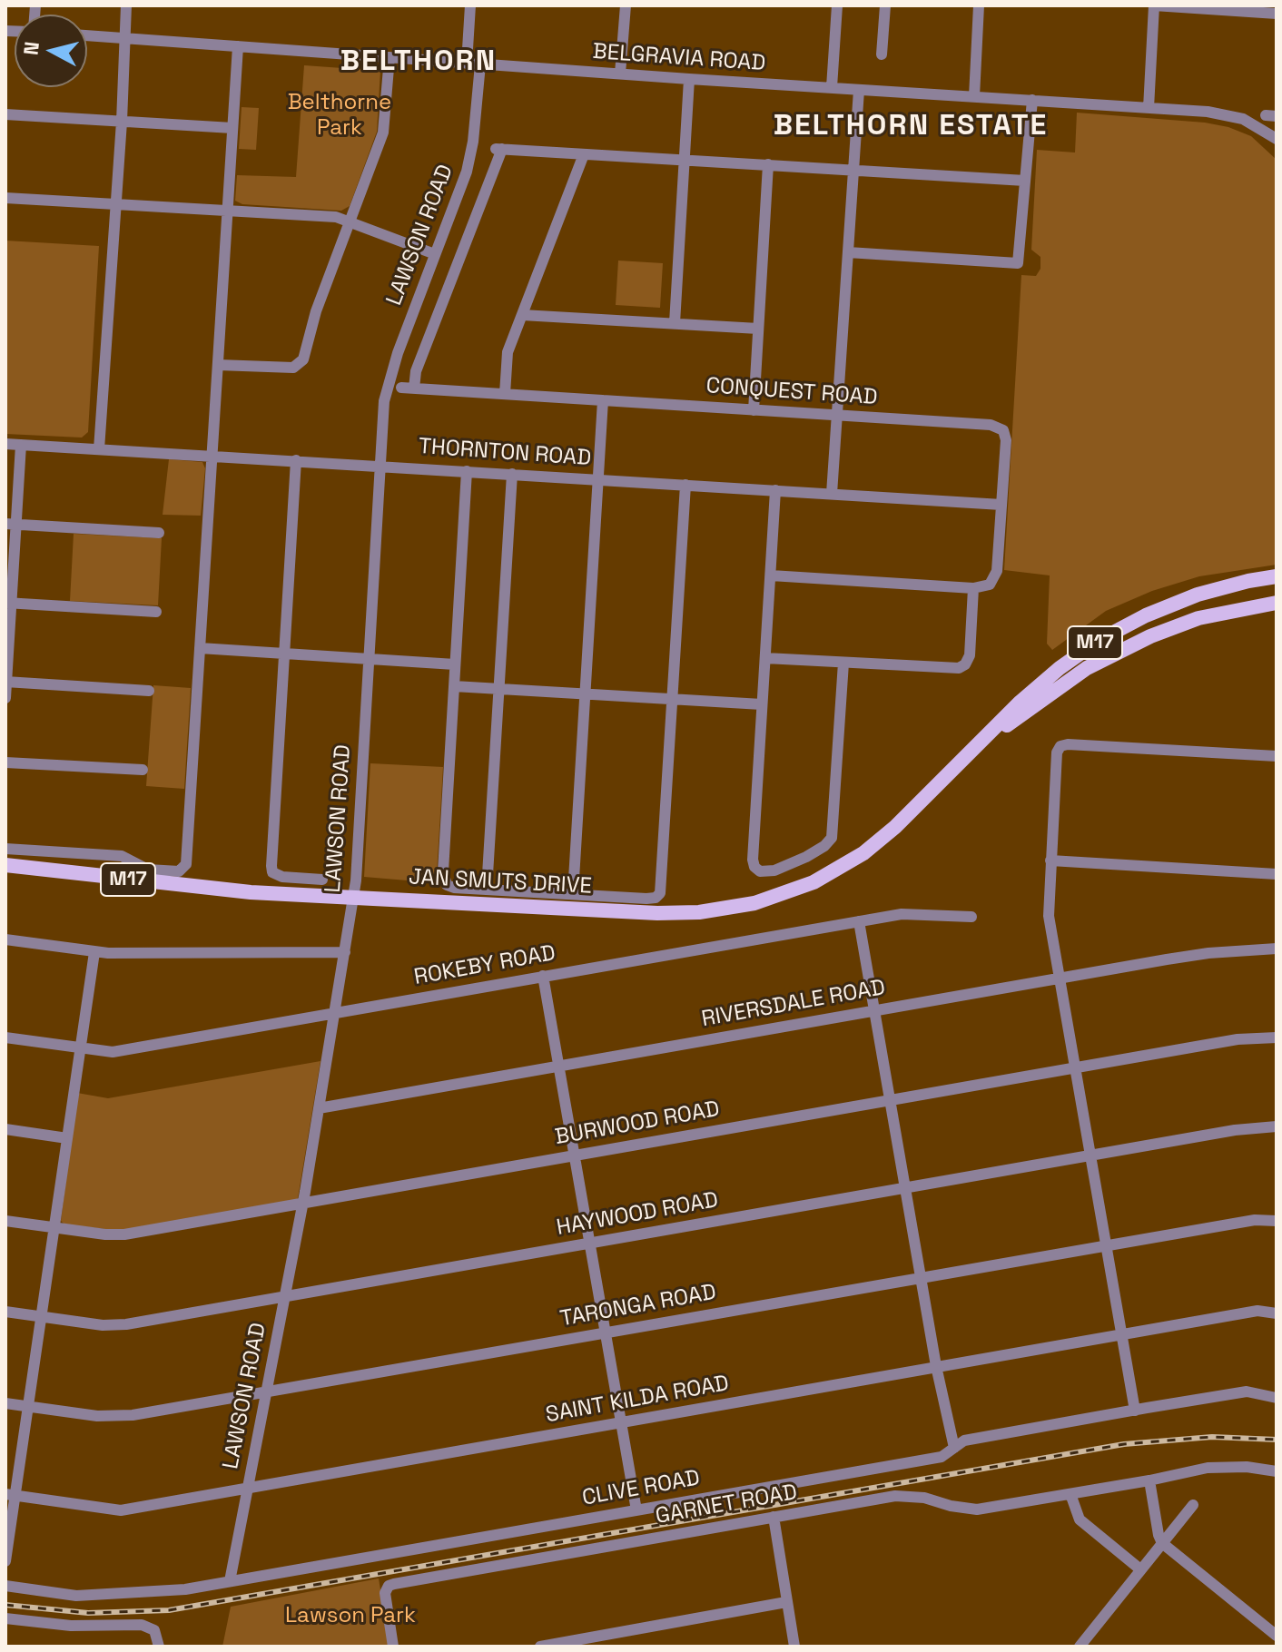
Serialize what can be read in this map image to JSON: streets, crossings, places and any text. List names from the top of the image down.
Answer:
{
  "streets": {
    "main road": ["M17", "JAN SMUTS DRIVE"],
    "street": [
      "BELGRAVIA ROAD",
      "LAWSON ROAD",
      "CONQUEST ROAD",
      "THORNTON ROAD",
      "ROKEBY ROAD",
      "RIVERSDALE ROAD",
      "BURWOOD ROAD",
      "HAYWOOD ROAD",
      "TARONGA ROAD",
      "SAINT KILDA ROAD",
      "CLIVE ROAD",
      "GARNET ROAD"
    ]
  },
  "crossings": [
    ["BELGRAVIA ROAD", "LAWSON ROAD"],
    ["LAWSON ROAD", "THORNTON ROAD"],
    ["LAWSON ROAD", "JAN SMUTS DRIVE"],
    ["LAWSON ROAD", "ROKEBY ROAD"],
    ["LAWSON ROAD", "RIVERSDALE ROAD"],
    ["LAWSON ROAD", "BURWOOD ROAD"],
    ["LAWSON ROAD", "HAYWOOD ROAD"],
    ["LAWSON ROAD", "TARONGA ROAD"],
    ["LAWSON ROAD", "SAINT KILDA ROAD"],
    ["LAWSON ROAD", "CLIVE ROAD"],
    ["CONQUEST ROAD", "THORNTON ROAD"]
  ],
  "districts": ["BELTHORN", "BELTHORN ESTATE"],
  "parks": ["Belthorne Park", "Lawson Park"],
  "north": "left"
}
